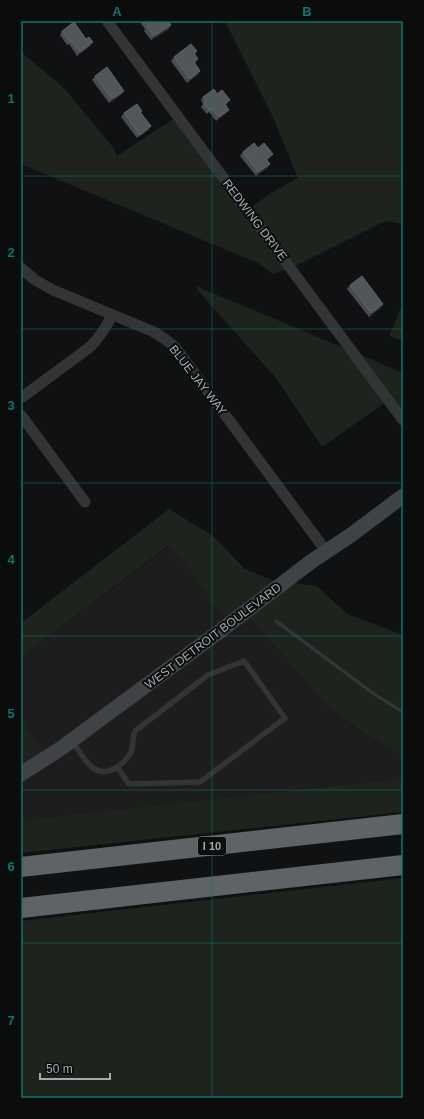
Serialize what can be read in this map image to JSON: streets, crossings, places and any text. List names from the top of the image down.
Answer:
{
  "streets": {
    "highway": ["I 10"],
    "street": ["REDWING DRIVE", "BLUE JAY WAY", "WEST DETROIT BOULEVARD"]
  },
  "crossings": [
    ["BLUE JAY WAY", "WEST DETROIT BOULEVARD"]
  ],
  "scale_bar": "50 m",
  "grid": {
    "columns": ["A", "B"],
    "rows": [
      "1",
      "2",
      "3",
      "4",
      "5",
      "6",
      "7"
    ]
  }
}
